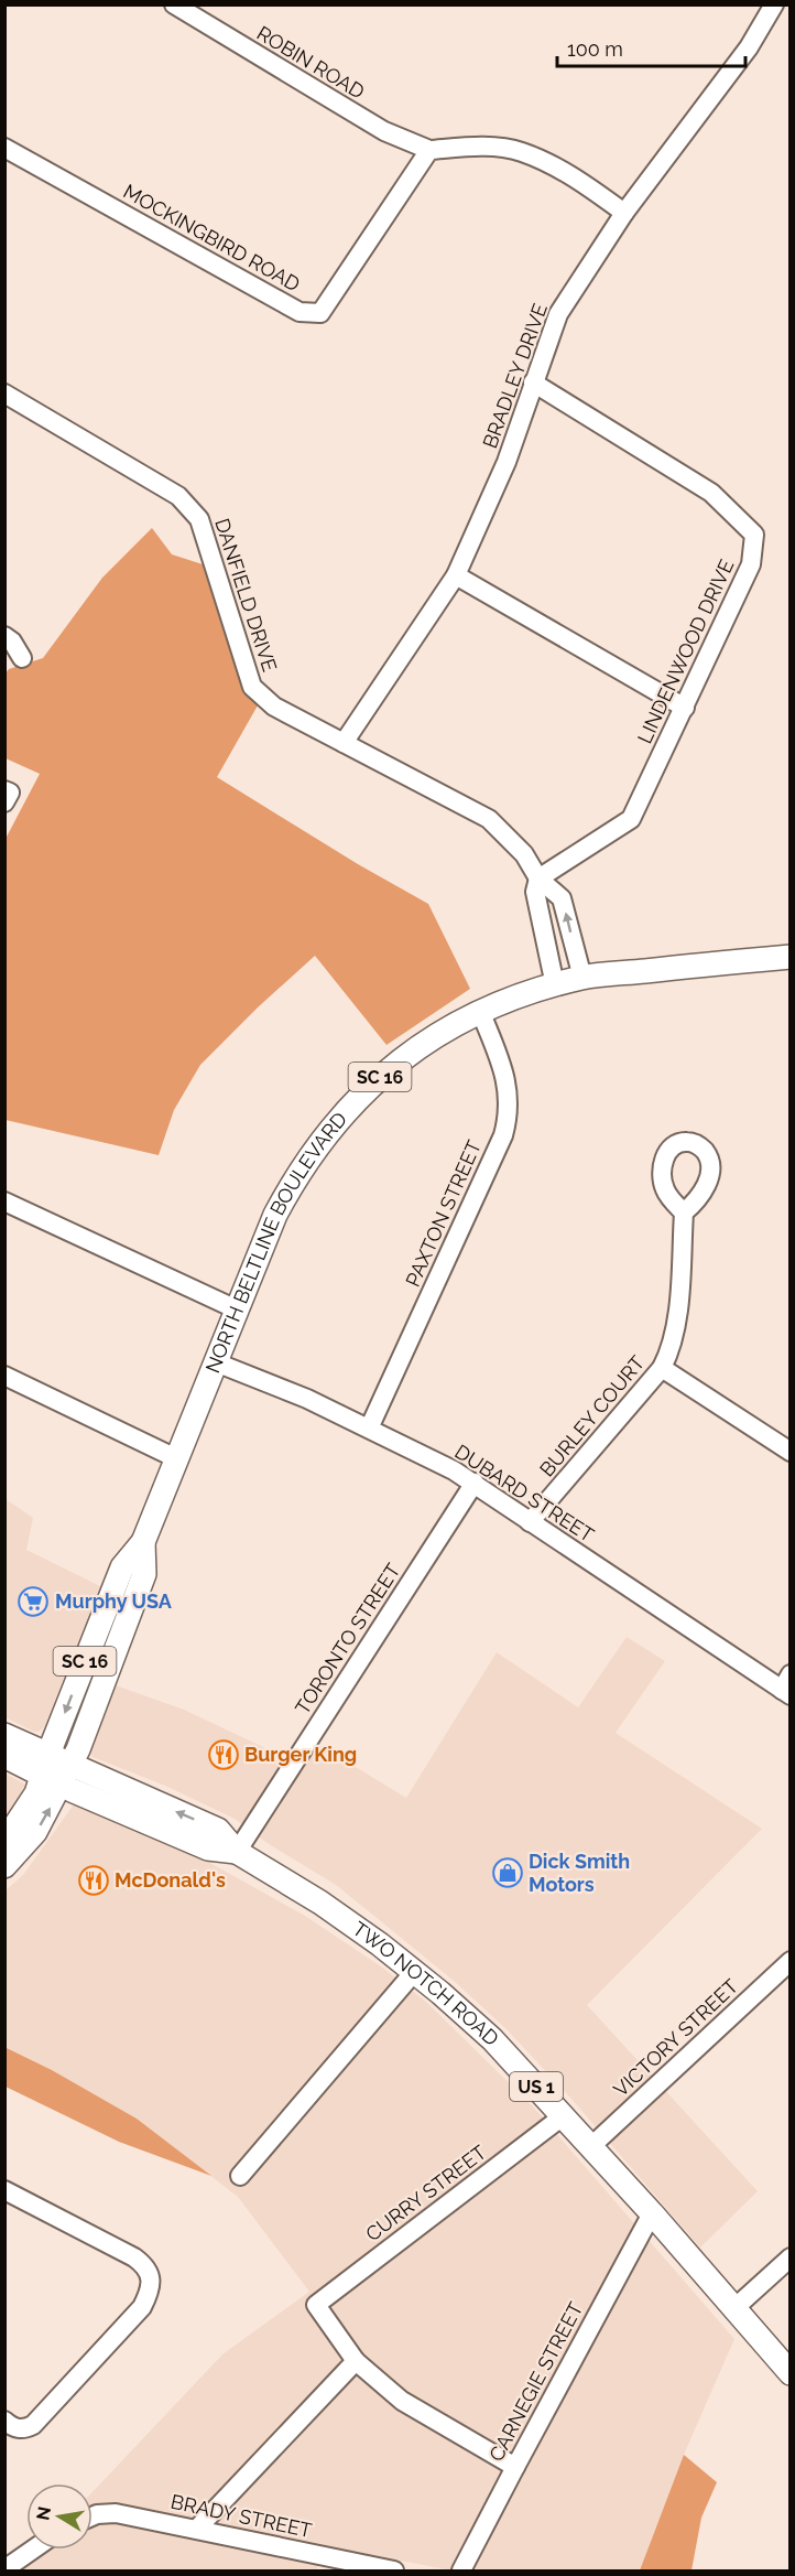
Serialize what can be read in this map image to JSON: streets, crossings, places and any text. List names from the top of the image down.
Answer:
{
  "streets": {
    "main road": [
      "SC 16",
      "NORTH BELTLINE BOULEVARD",
      "TWO NOTCH ROAD",
      "US 1"
    ],
    "street": [
      "ROBIN ROAD",
      "MOCKINGBIRD ROAD",
      "BRADLEY DRIVE",
      "DANFIELD DRIVE",
      "LINDENWOOD DRIVE",
      "PAXTON STREET",
      "BURLEY COURT",
      "DUBARD STREET",
      "TORONTO STREET",
      "VICTORY STREET",
      "CURRY STREET",
      "CARNEGIE STREET",
      "BRADY STREET"
    ]
  },
  "crossings": [
    ["ROBIN ROAD", "MOCKINGBIRD ROAD"],
    ["BRADLEY DRIVE", "DANFIELD DRIVE"],
    ["BRADLEY DRIVE", "LINDENWOOD DRIVE"],
    ["DANFIELD DRIVE", "LINDENWOOD DRIVE"],
    ["DANFIELD DRIVE", "NORTH BELTLINE BOULEVARD"],
    ["PAXTON STREET", "NORTH BELTLINE BOULEVARD"],
    ["PAXTON STREET", "DUBARD STREET"],
    ["NORTH BELTLINE BOULEVARD", "DUBARD STREET"],
    ["NORTH BELTLINE BOULEVARD", "TWO NOTCH ROAD"],
    ["BURLEY COURT", "DUBARD STREET"],
    ["DUBARD STREET", "TORONTO STREET"],
    ["TORONTO STREET", "TWO NOTCH ROAD"],
    ["TWO NOTCH ROAD", "VICTORY STREET"],
    ["TWO NOTCH ROAD", "CURRY STREET"],
    ["TWO NOTCH ROAD", "CARNEGIE STREET"]
  ],
  "places": {
    "supermarket": ["Murphy USA"],
    "restaurant": ["Burger King", "McDonald's"],
    "shop": ["Dick Smith Motors"]
  },
  "scale_bar": "100 m",
  "north": "left"
}
